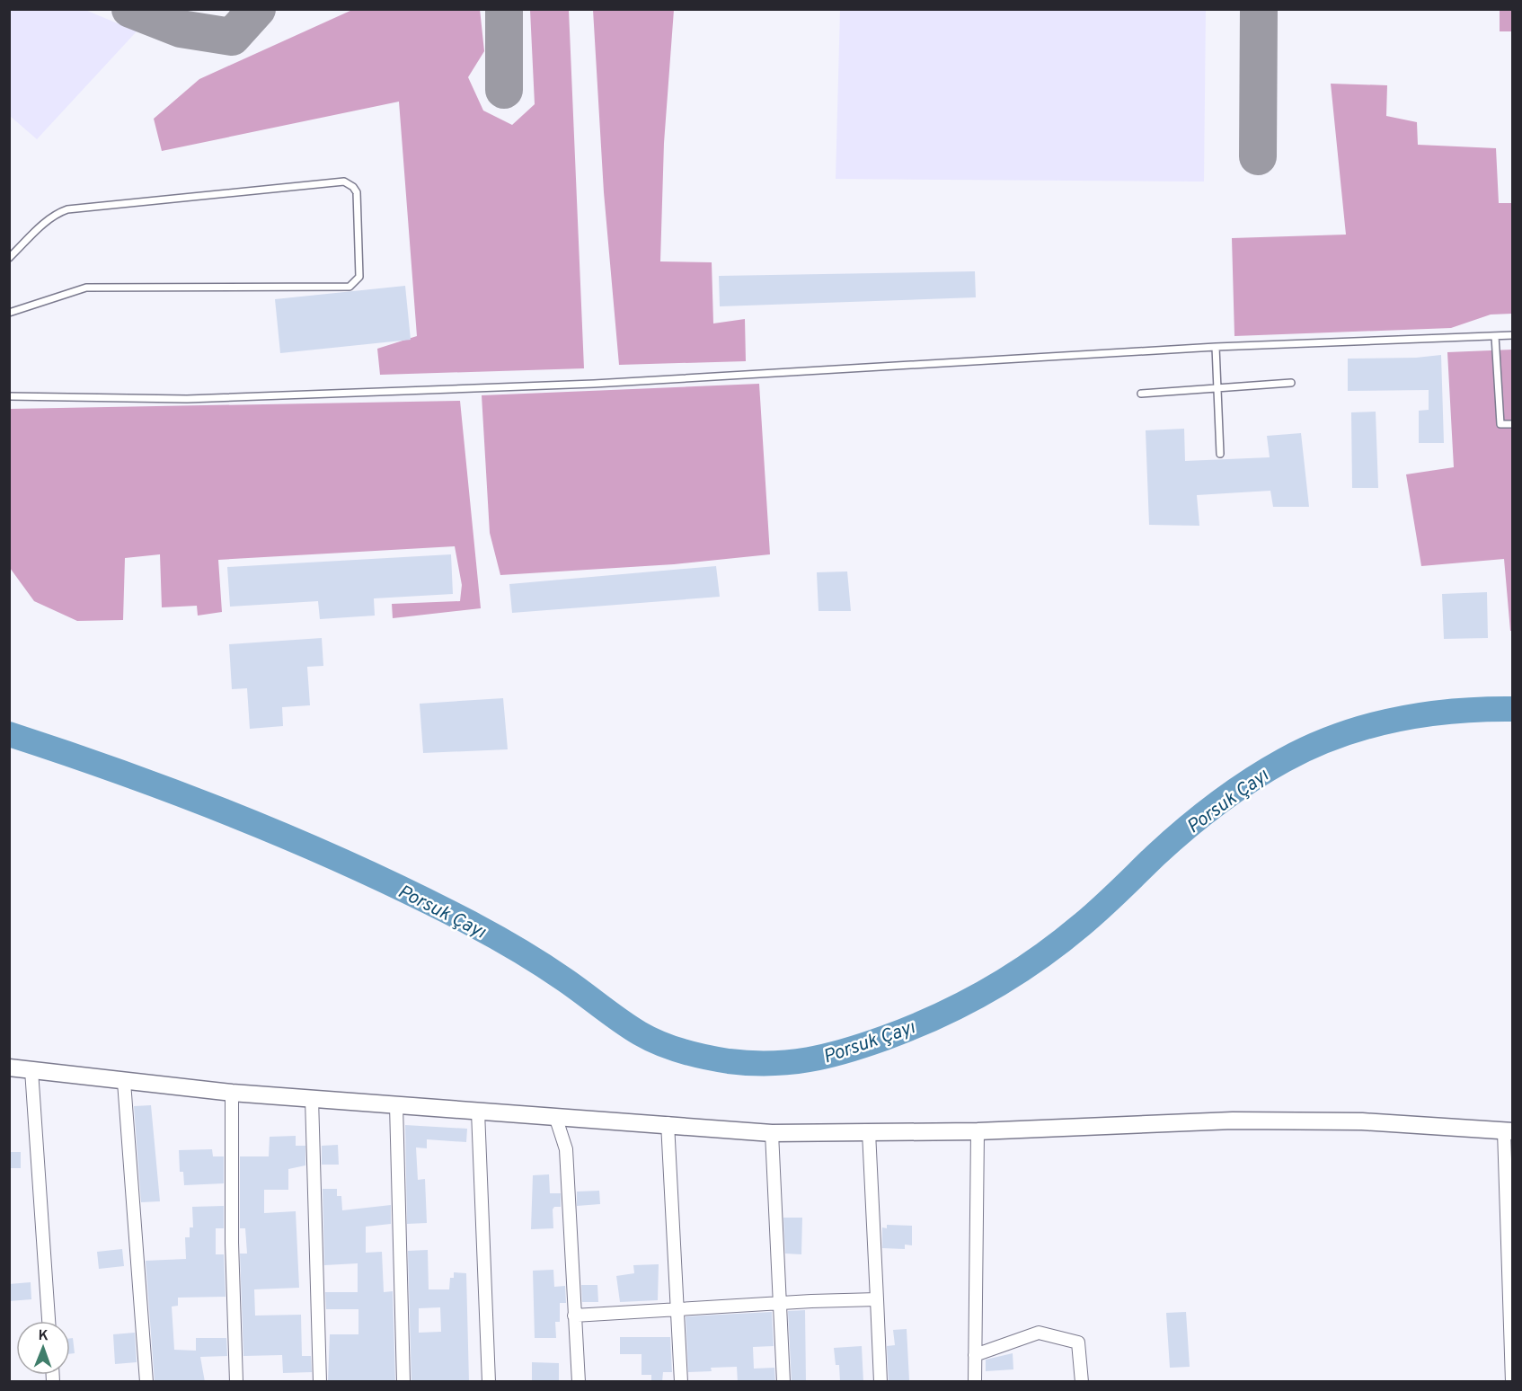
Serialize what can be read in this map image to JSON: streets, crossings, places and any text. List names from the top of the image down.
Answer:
{
  "water": ["Porsuk Çayı"],
  "north": "top"
}
